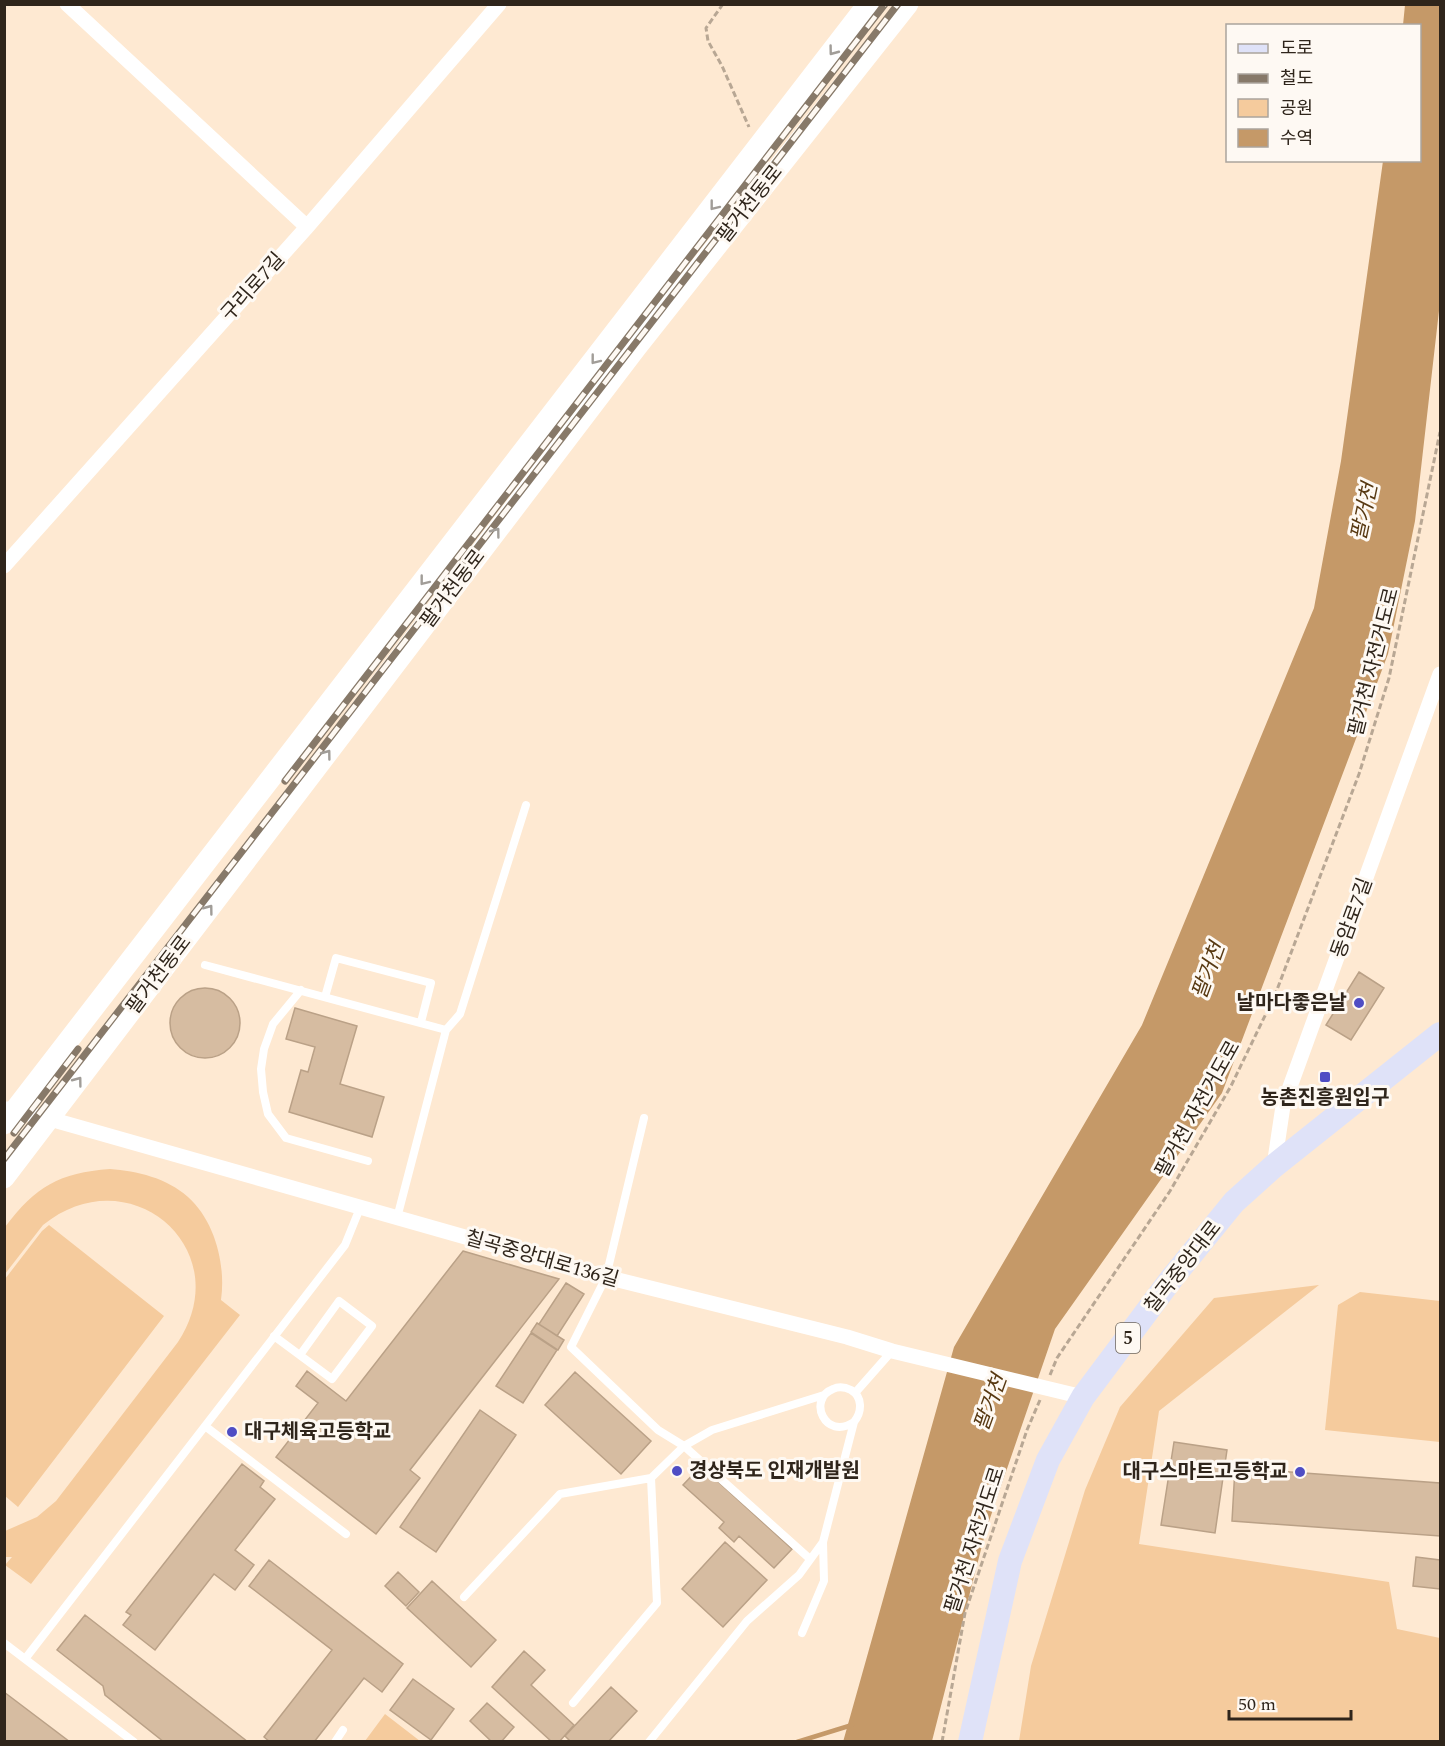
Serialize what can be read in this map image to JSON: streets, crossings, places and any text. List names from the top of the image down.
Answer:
{
  "streets": {
    "main road": ["칠곡중앙대로", "5"],
    "street": [
      "팔거천동로",
      "구리로7길",
      "동암로7길",
      "칠곡중앙대로136길"
    ],
    "path": ["팔거천 자전거도로"]
  },
  "crossings": [
    ["팔거천동로", "칠곡중앙대로136길"],
    ["팔거천 자전거도로", "칠곡중앙대로136길"],
    ["동암로7길", "칠곡중앙대로"],
    ["칠곡중앙대로136길", "칠곡중앙대로"]
  ],
  "water": ["팔거천"],
  "places": {
    "other": [
      "날마다좋은날",
      "대구체육고등학교",
      "경상북도 인재개발원",
      "대구스마트고등학교"
    ],
    "transit": ["농촌진흥원입구"]
  },
  "legend": [
    "도로",
    "철도",
    "공원",
    "수역"
  ],
  "scale_bar": "50 m"
}
